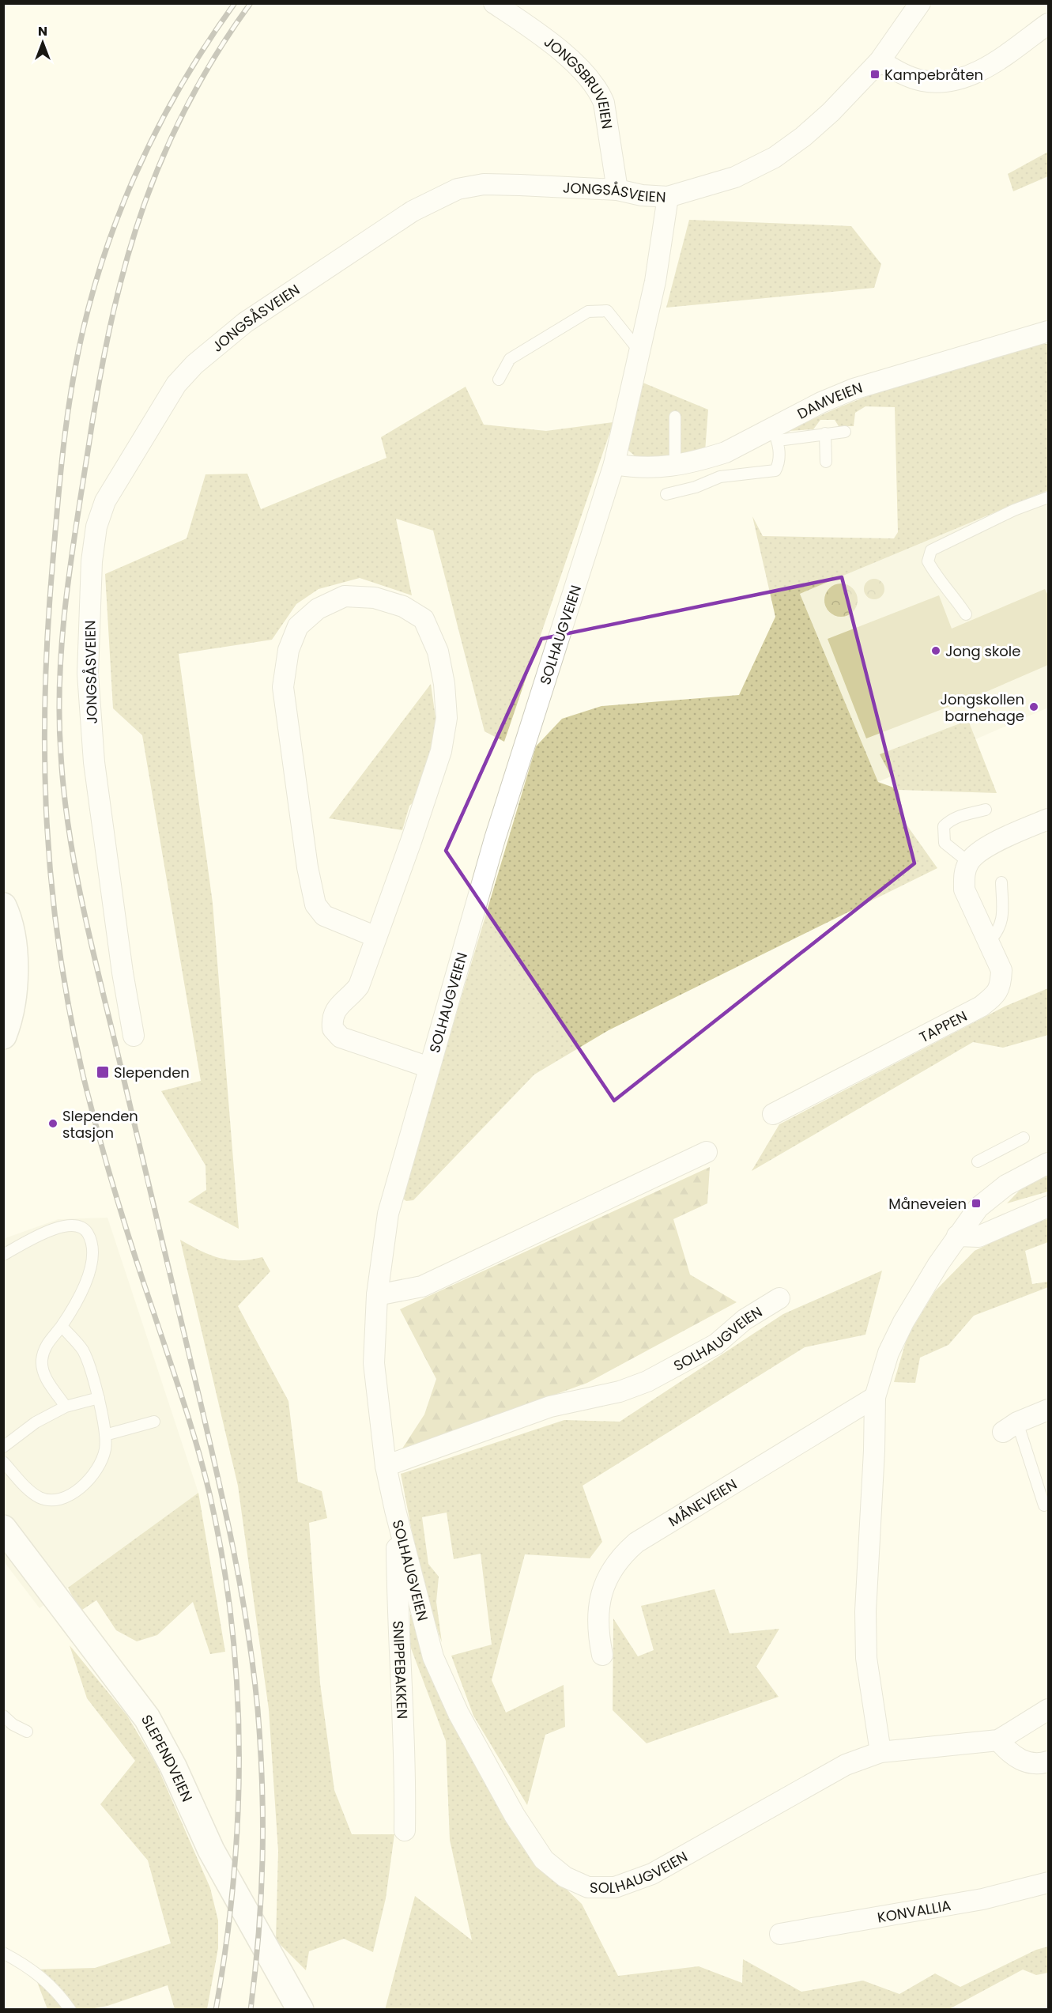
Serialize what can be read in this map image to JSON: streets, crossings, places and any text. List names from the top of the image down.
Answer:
{
  "streets": {
    "main road": ["SLEPENDVEIEN"],
    "street": [
      "JONGSBRUVEIEN",
      "JONGSÅSVEIEN",
      "DAMVEIEN",
      "SOLHAUGVEIEN",
      "TAPPEN",
      "MÅNEVEIEN",
      "SNIPPEBAKKEN",
      "KONVALLIA"
    ]
  },
  "crossings": [
    ["JONGSBRUVEIEN", "JONGSÅSVEIEN"],
    ["JONGSÅSVEIEN", "SOLHAUGVEIEN"],
    ["DAMVEIEN", "SOLHAUGVEIEN"],
    ["SOLHAUGVEIEN", "SNIPPEBAKKEN"]
  ],
  "places": {
    "transit": ["Kampebråten", "Slependen", "Måneveien"],
    "other": ["Jong skole", "Jongskollen barnehage", "Slependen stasjon"]
  },
  "north": "top"
}
